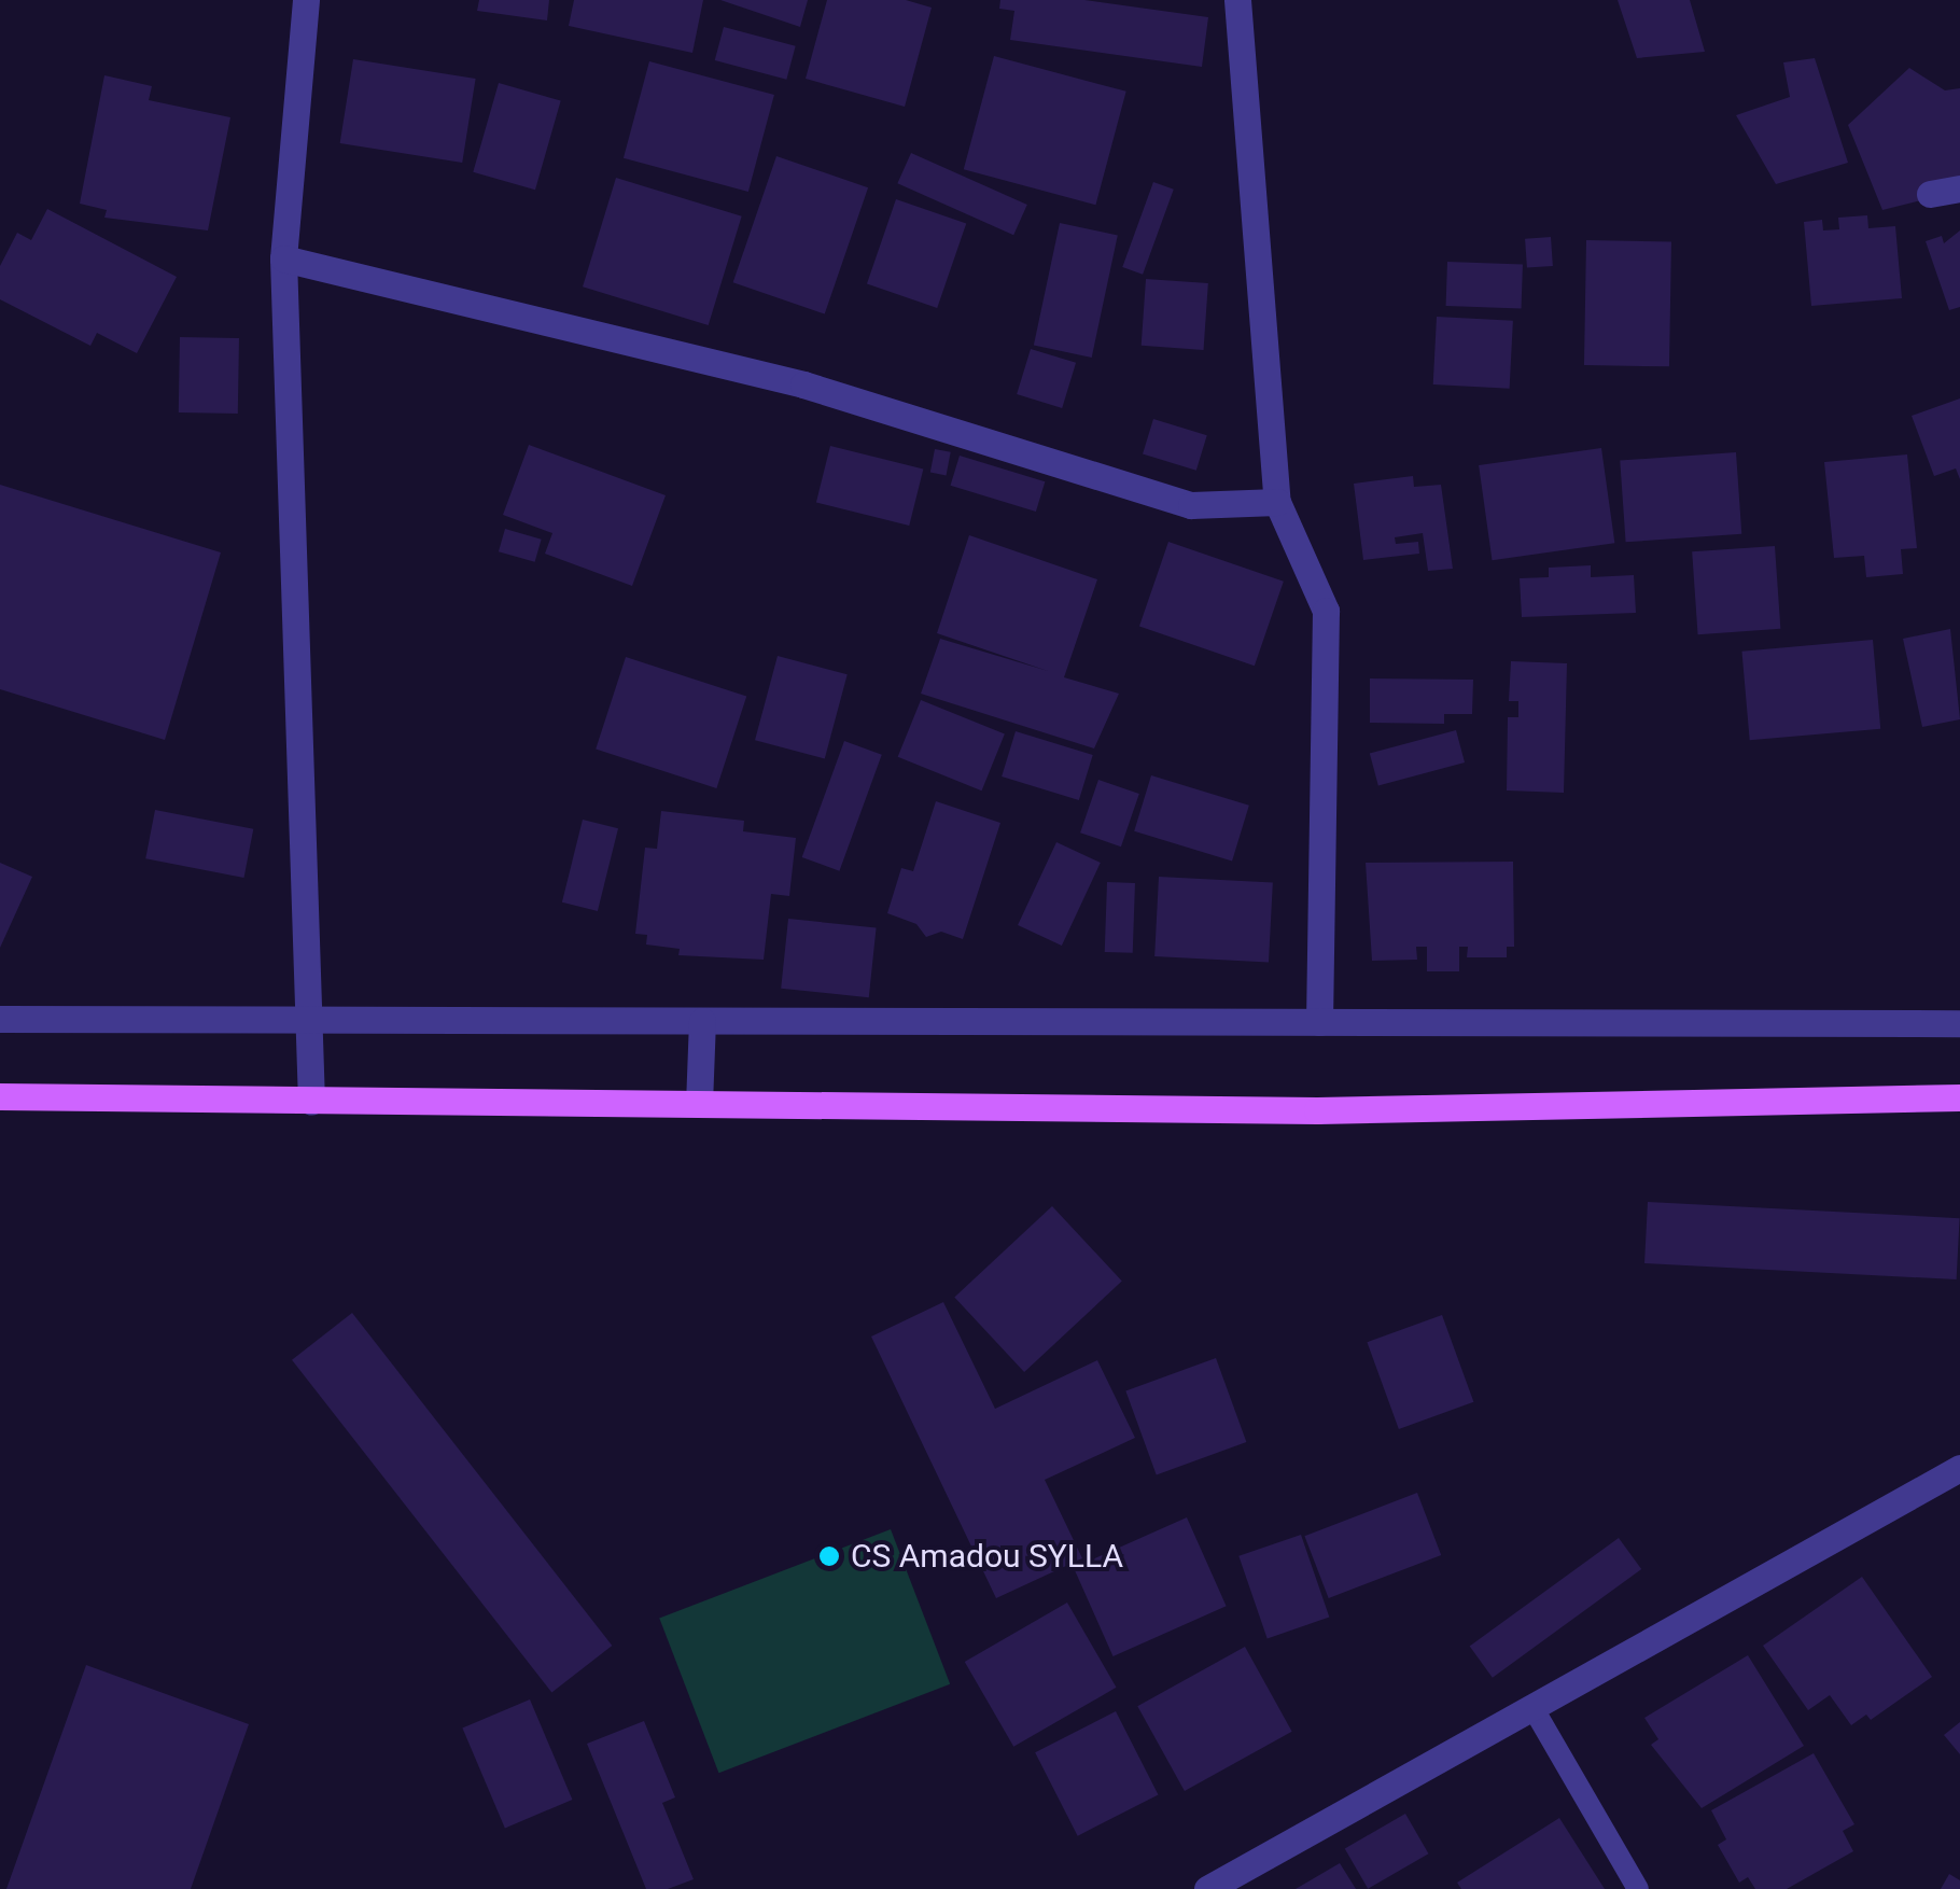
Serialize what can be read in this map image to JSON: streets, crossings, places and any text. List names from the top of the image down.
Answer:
{
  "places": ["CS Amadou SYLLA"]
}
